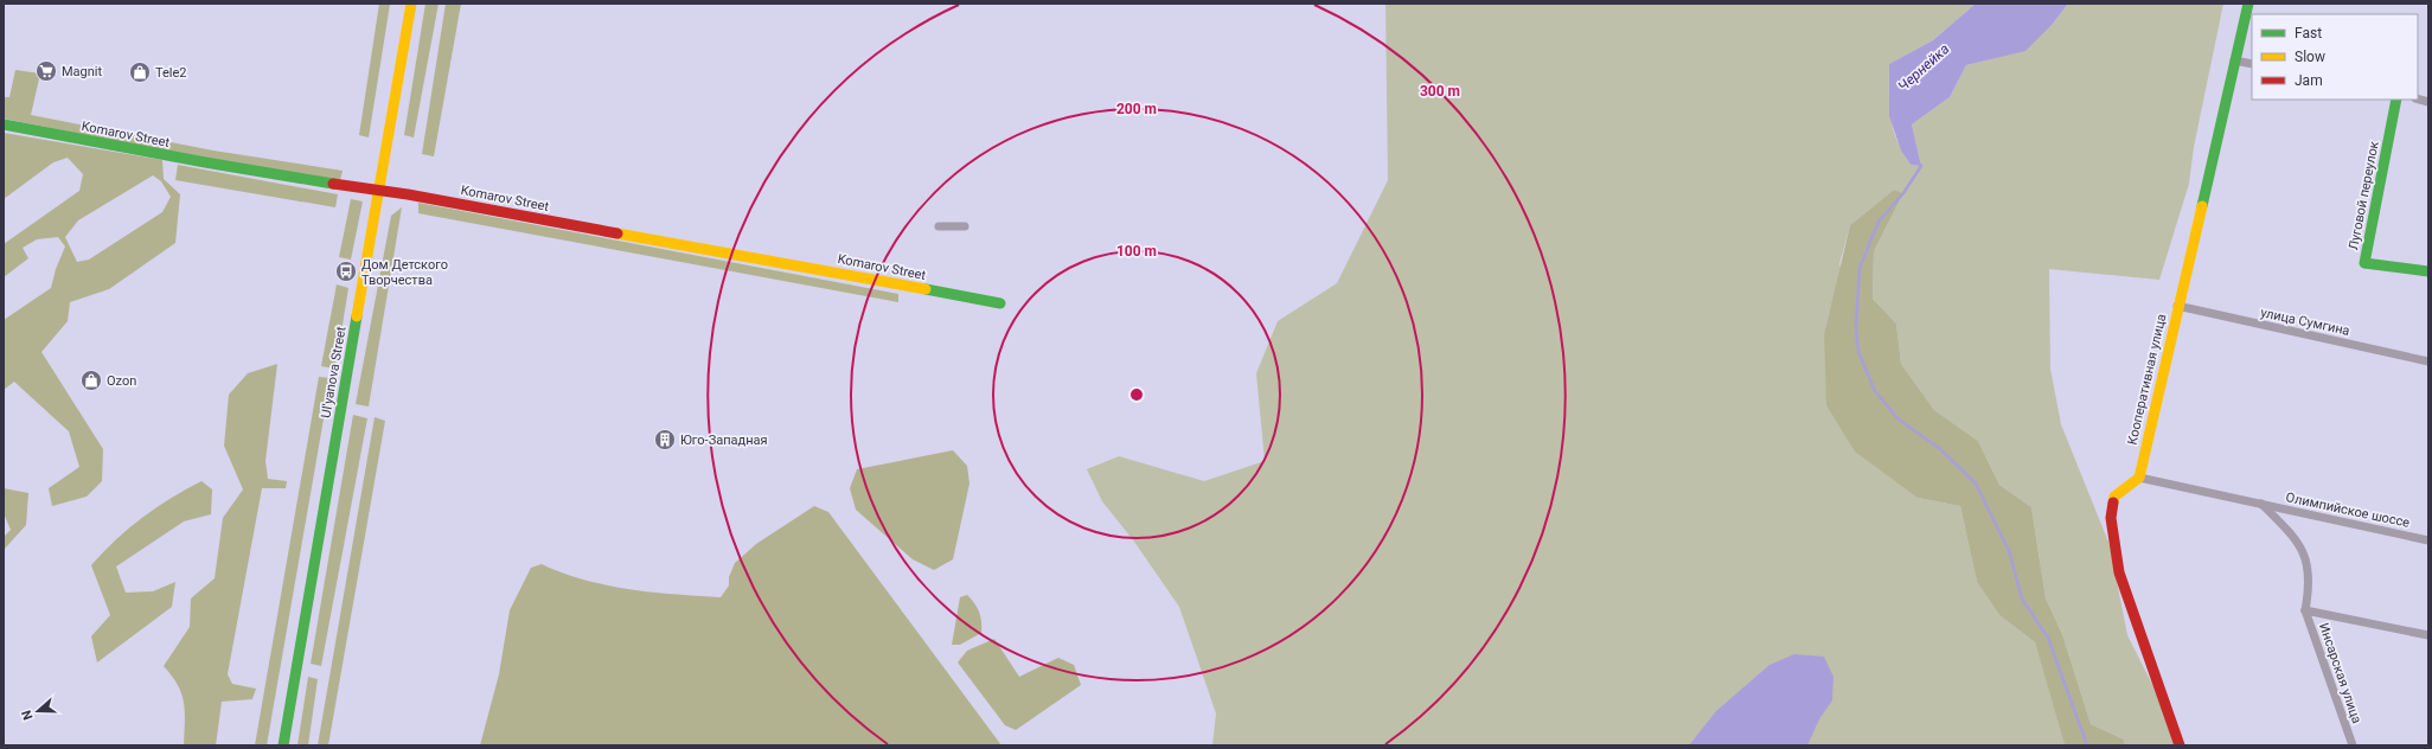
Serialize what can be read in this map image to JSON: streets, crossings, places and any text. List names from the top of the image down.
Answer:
{
  "streets": {
    "street": [
      "Komarov Street",
      "Луговой переулок",
      "улица Сумгина",
      "Ul'yanova Street",
      "Кооперативная улица",
      "Олимпийское шоссе",
      "Инсарская улица"
    ]
  },
  "crossings": [
    ["Komarov Street", "Ul'yanova Street"],
    ["улица Сумгина", "Кооперативная улица"],
    ["Кооперативная улица", "Олимпийское шоссе"]
  ],
  "water": ["Чернейка"],
  "places": {
    "supermarket": ["Magnit"],
    "shop": ["Tele2", "Ozon"],
    "bus stop": ["Дом Детского Творчества"],
    "building": ["Юго-Западная"]
  },
  "legend": ["Fast", "Slow", "Jam"],
  "north": "left",
  "rings": ["300 m", "200 m", "100 m"]
}
